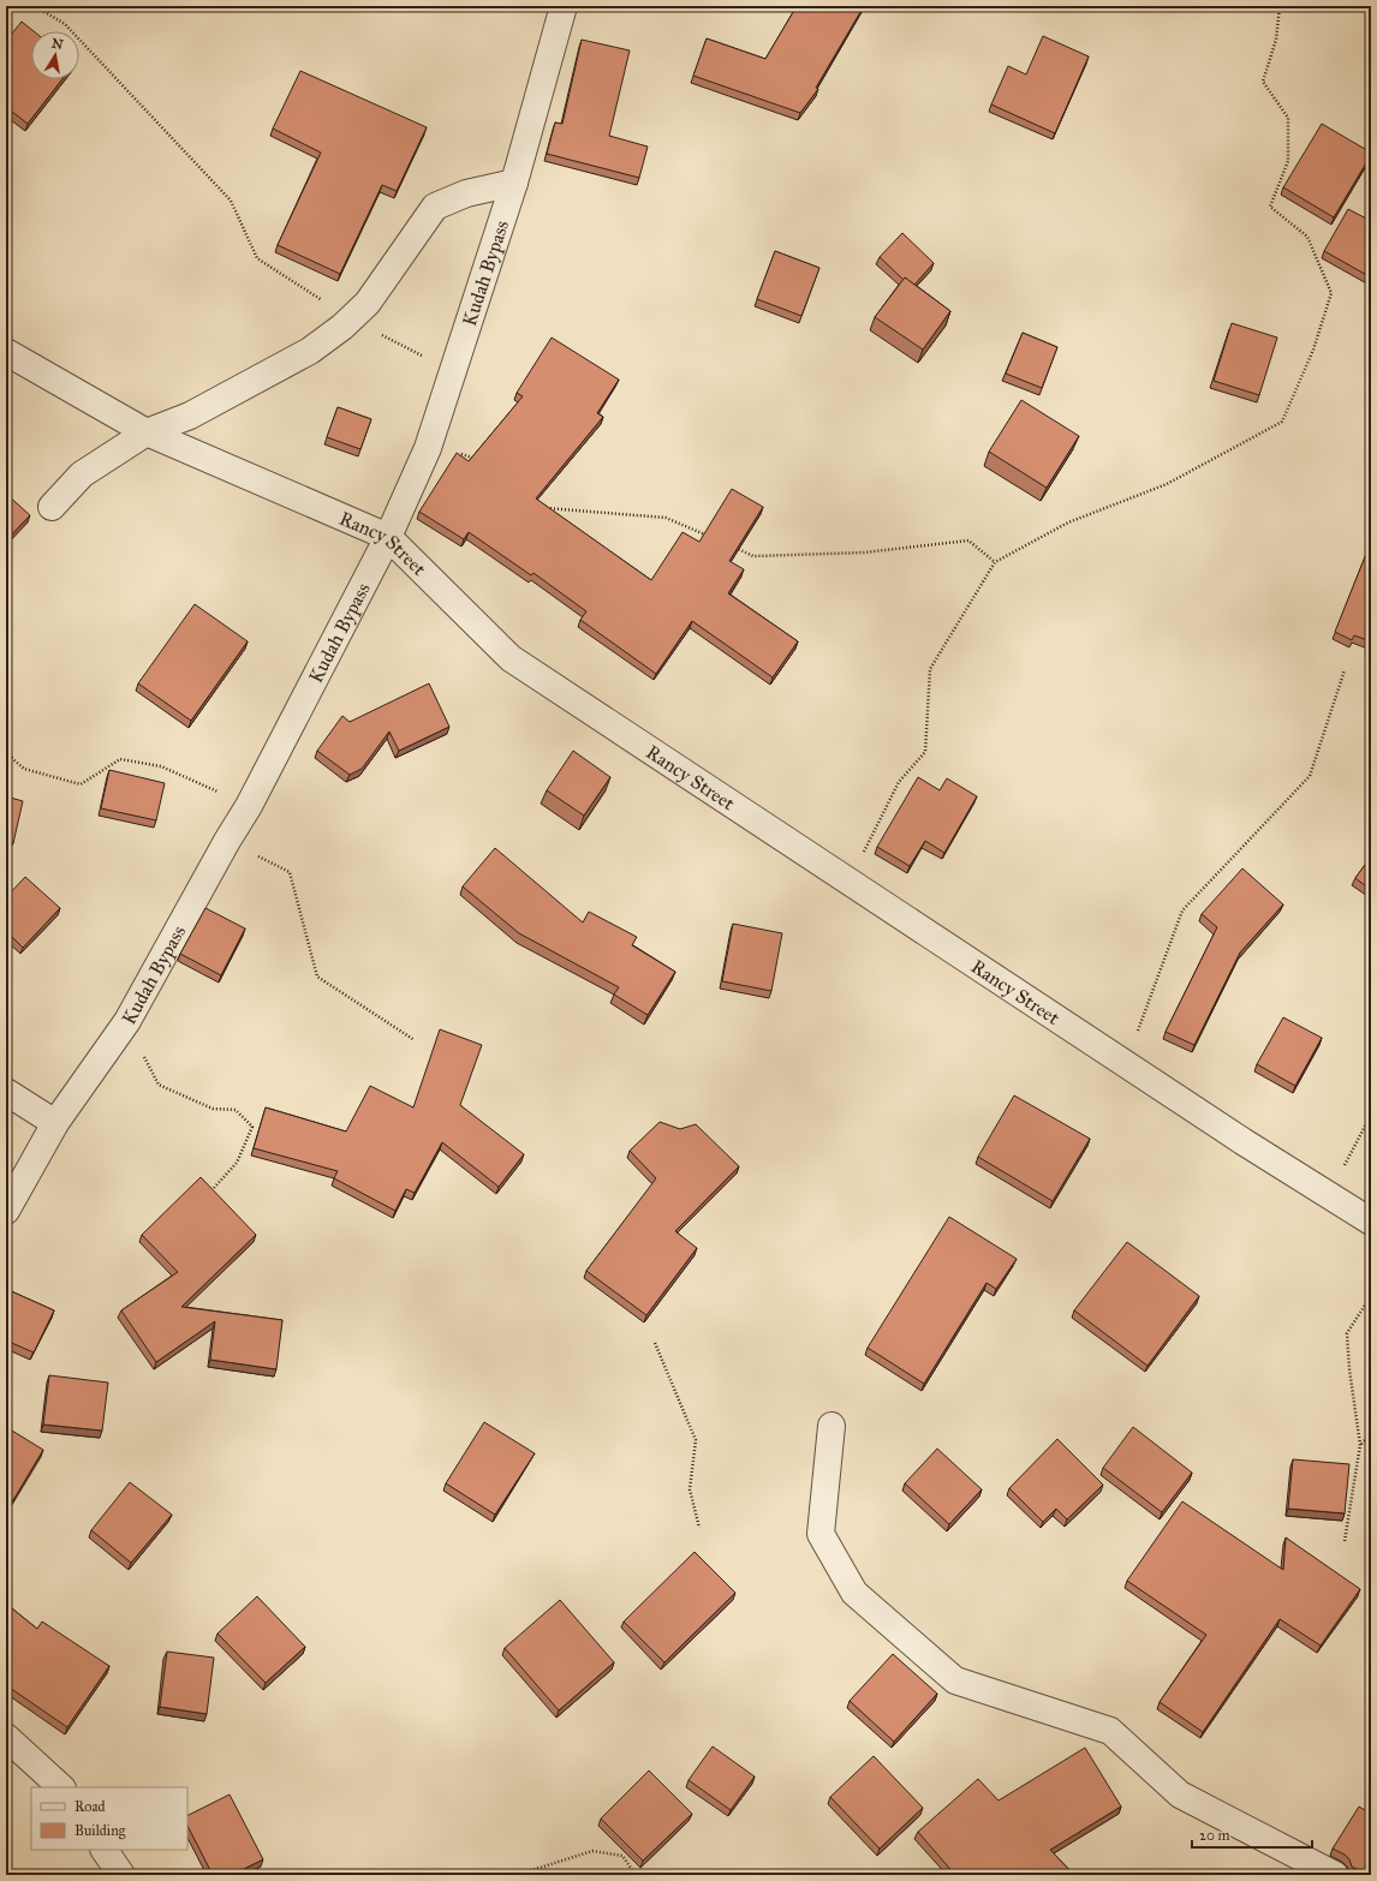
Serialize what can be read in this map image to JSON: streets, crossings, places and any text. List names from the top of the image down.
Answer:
{
  "streets": {
    "street": ["Kudah Bypass", "Rancy Street"]
  },
  "crossings": [
    ["Kudah Bypass", "Rancy Street"]
  ],
  "legend": ["Road", "Building"],
  "scale_bar": "20 m",
  "north": "top"
}
